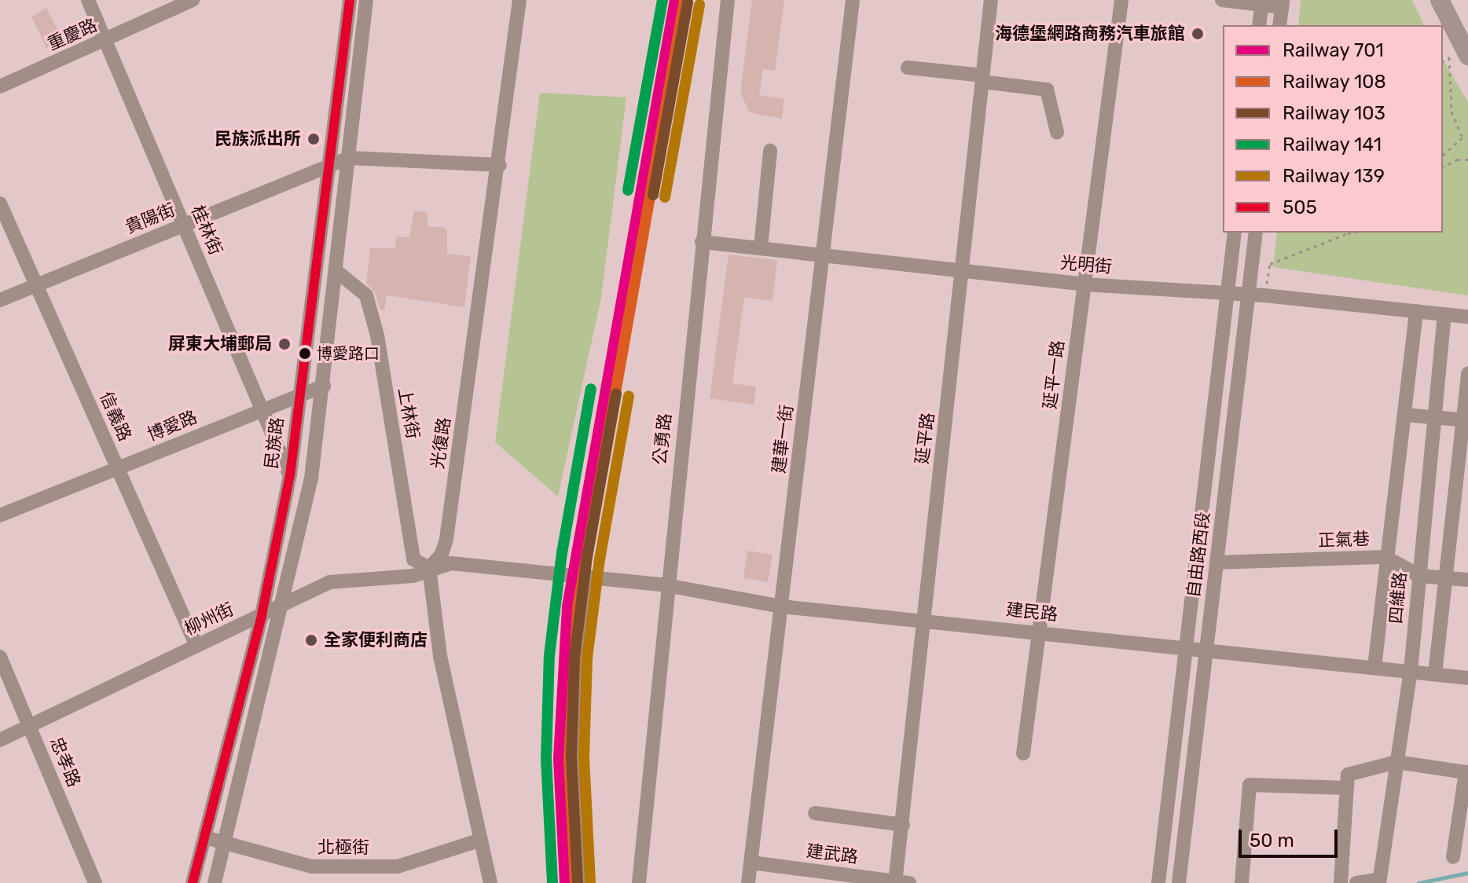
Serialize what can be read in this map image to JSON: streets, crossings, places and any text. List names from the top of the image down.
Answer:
{
  "streets": {
    "street": [
      "重慶路",
      "貴陽街",
      "桂林街",
      "光明街",
      "延平一路",
      "上林街",
      "信義路",
      "博愛路",
      "延平路",
      "公勇路",
      "建華一街",
      "民族路",
      "光復路",
      "正氣巷",
      "自由路西段",
      "四維路",
      "建民路",
      "柳州街",
      "忠孝路",
      "北極街",
      "建武路"
    ]
  },
  "crossings": [
    ["重慶路", "桂林街"],
    ["貴陽街", "桂林街"],
    ["貴陽街", "信義路"],
    ["貴陽街", "民族路"],
    ["桂林街", "博愛路"],
    ["桂林街", "民族路"],
    ["光明街", "延平一路"],
    ["光明街", "延平路"],
    ["光明街", "公勇路"],
    ["光明街", "建華一街"],
    ["光明街", "自由路西段"],
    ["光明街", "四維路"],
    ["延平一路", "建民路"],
    ["上林街", "光復路"],
    ["上林街", "柳州街"],
    ["信義路", "博愛路"],
    ["信義路", "柳州街"],
    ["博愛路", "民族路"],
    ["延平路", "建民路"],
    ["延平路", "建武路"],
    ["公勇路", "建民路"],
    ["建華一街", "建民路"],
    ["建華一街", "建武路"],
    ["民族路", "柳州街"],
    ["民族路", "北極街"],
    ["光復路", "柳州街"],
    ["正氣巷", "自由路西段"],
    ["正氣巷", "四維路"],
    ["自由路西段", "建民路"],
    ["四維路", "建民路"],
    ["建民路", "柳州街"],
    ["柳州街", "忠孝路"]
  ],
  "places": [
    "海德堡網路商務汽車旅館",
    "民族派出所",
    "屏東大埔郵局",
    "博愛路口",
    "全家便利商店"
  ],
  "lines": [
    "rail line 701",
    "rail line 108",
    "rail line 141",
    "transit line 505",
    "rail line 103",
    "rail line 139"
  ],
  "legend": [
    "Railway 701",
    "Railway 108",
    "Railway 103",
    "Railway 141",
    "Railway 139",
    "505"
  ],
  "scale_bar": "50 m"
}
